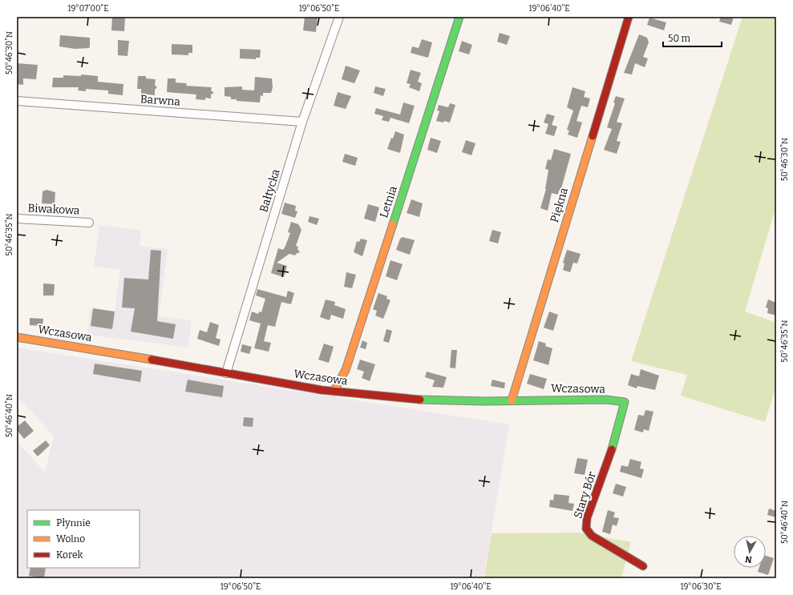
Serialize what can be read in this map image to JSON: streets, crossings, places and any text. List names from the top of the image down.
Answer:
{
  "streets": {
    "street": [
      "Barwna",
      "Bałtycka",
      "Letnia",
      "Piękna",
      "Biwakowa",
      "Wczasowa",
      "Stary Bór"
    ]
  },
  "crossings": [
    ["Barwna", "Bałtycka"],
    ["Bałtycka", "Wczasowa"],
    ["Letnia", "Wczasowa"],
    ["Piękna", "Wczasowa"],
    ["Wczasowa", "Stary Bór"]
  ],
  "legend": ["Płynnie", "Wolno", "Korek"],
  "scale_bar": "50 m",
  "north": "bottom",
  "coordinates": [
    "19°07'00\"E",
    "19°06'50\"E",
    "19°06'40\"E",
    "50°46'30\"N",
    "50°46'35\"N",
    "50°46'40\"N",
    "19°06'30\"E"
  ]
}
